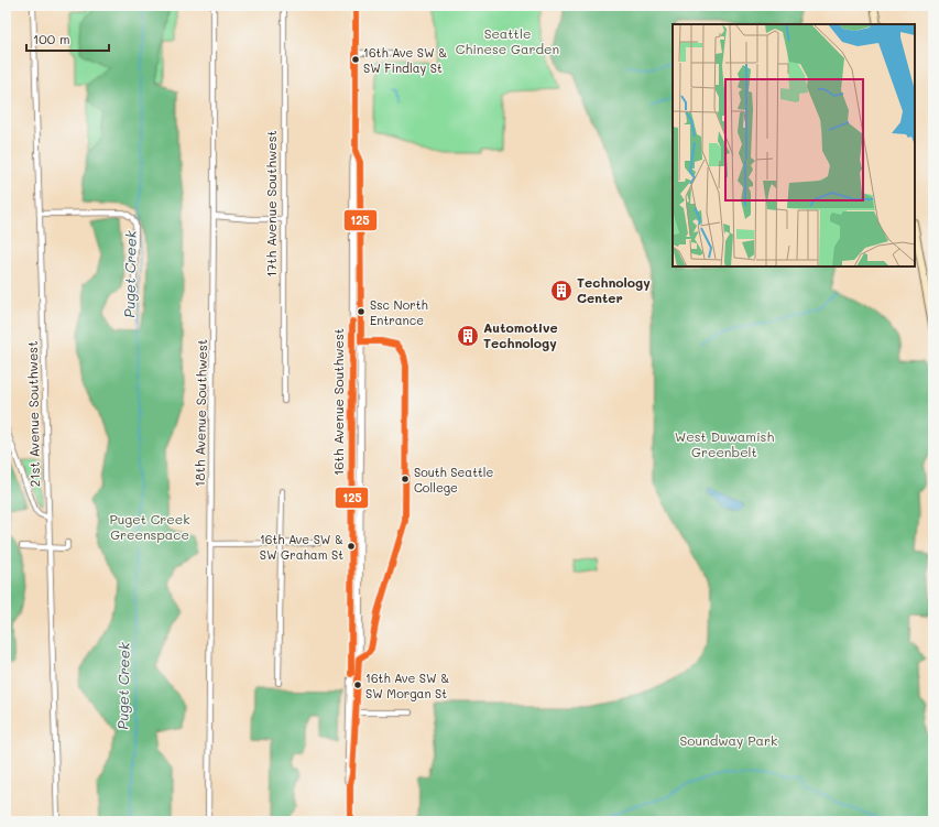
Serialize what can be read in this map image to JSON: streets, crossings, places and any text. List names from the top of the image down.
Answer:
{
  "streets": {
    "street": [
      "17th Avenue Southwest",
      "16th Avenue Southwest",
      "18th Avenue Southwest",
      "21st Avenue Southwest"
    ]
  },
  "water": ["Puget Creek"],
  "parks": [
    "Seattle Chinese Garden",
    "West Duwamish Greenbelt",
    "Puget Creek Greenspace",
    "Soundway Park"
  ],
  "places": {
    "other": [
      "16th Ave SW & SW Findlay St",
      "Ssc North Entrance",
      "South Seattle College",
      "16th Ave SW & SW Graham St",
      "16th Ave SW & SW Morgan St"
    ],
    "building": ["Technology Center", "Automotive Technology"]
  },
  "lines": ["transit line 125"],
  "scale_bar": "100 m"
}
